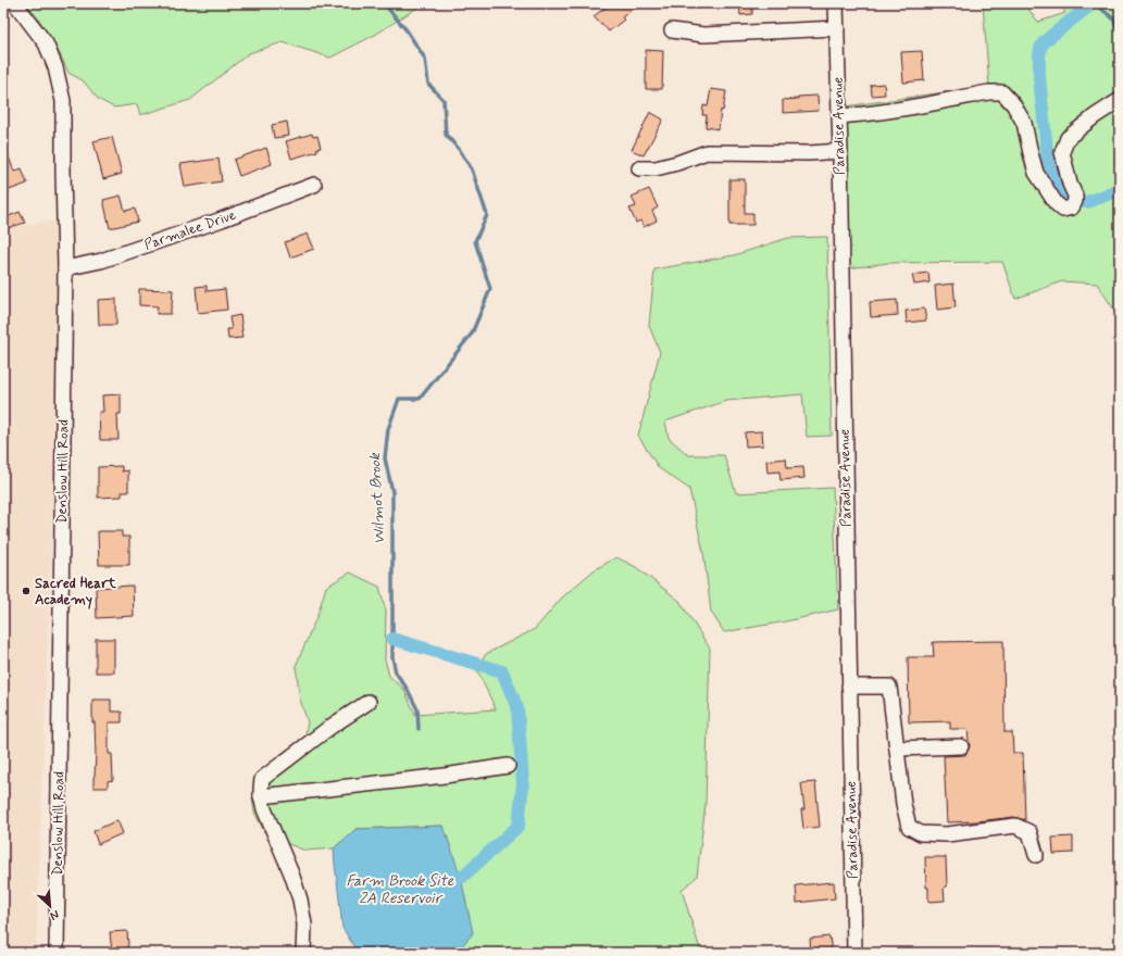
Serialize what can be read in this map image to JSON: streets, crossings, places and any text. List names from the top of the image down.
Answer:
{
  "streets": {
    "street": ["Paradise Avenue", "Parmalee Drive", "Denslow Hill Road"]
  },
  "crossings": [
    ["Parmalee Drive", "Denslow Hill Road"]
  ],
  "water": ["Wilmot Brook", "Farm Brook Site 2A Reservoir"],
  "places": ["Sacred Heart Academy"],
  "north": "bottom right"
}
